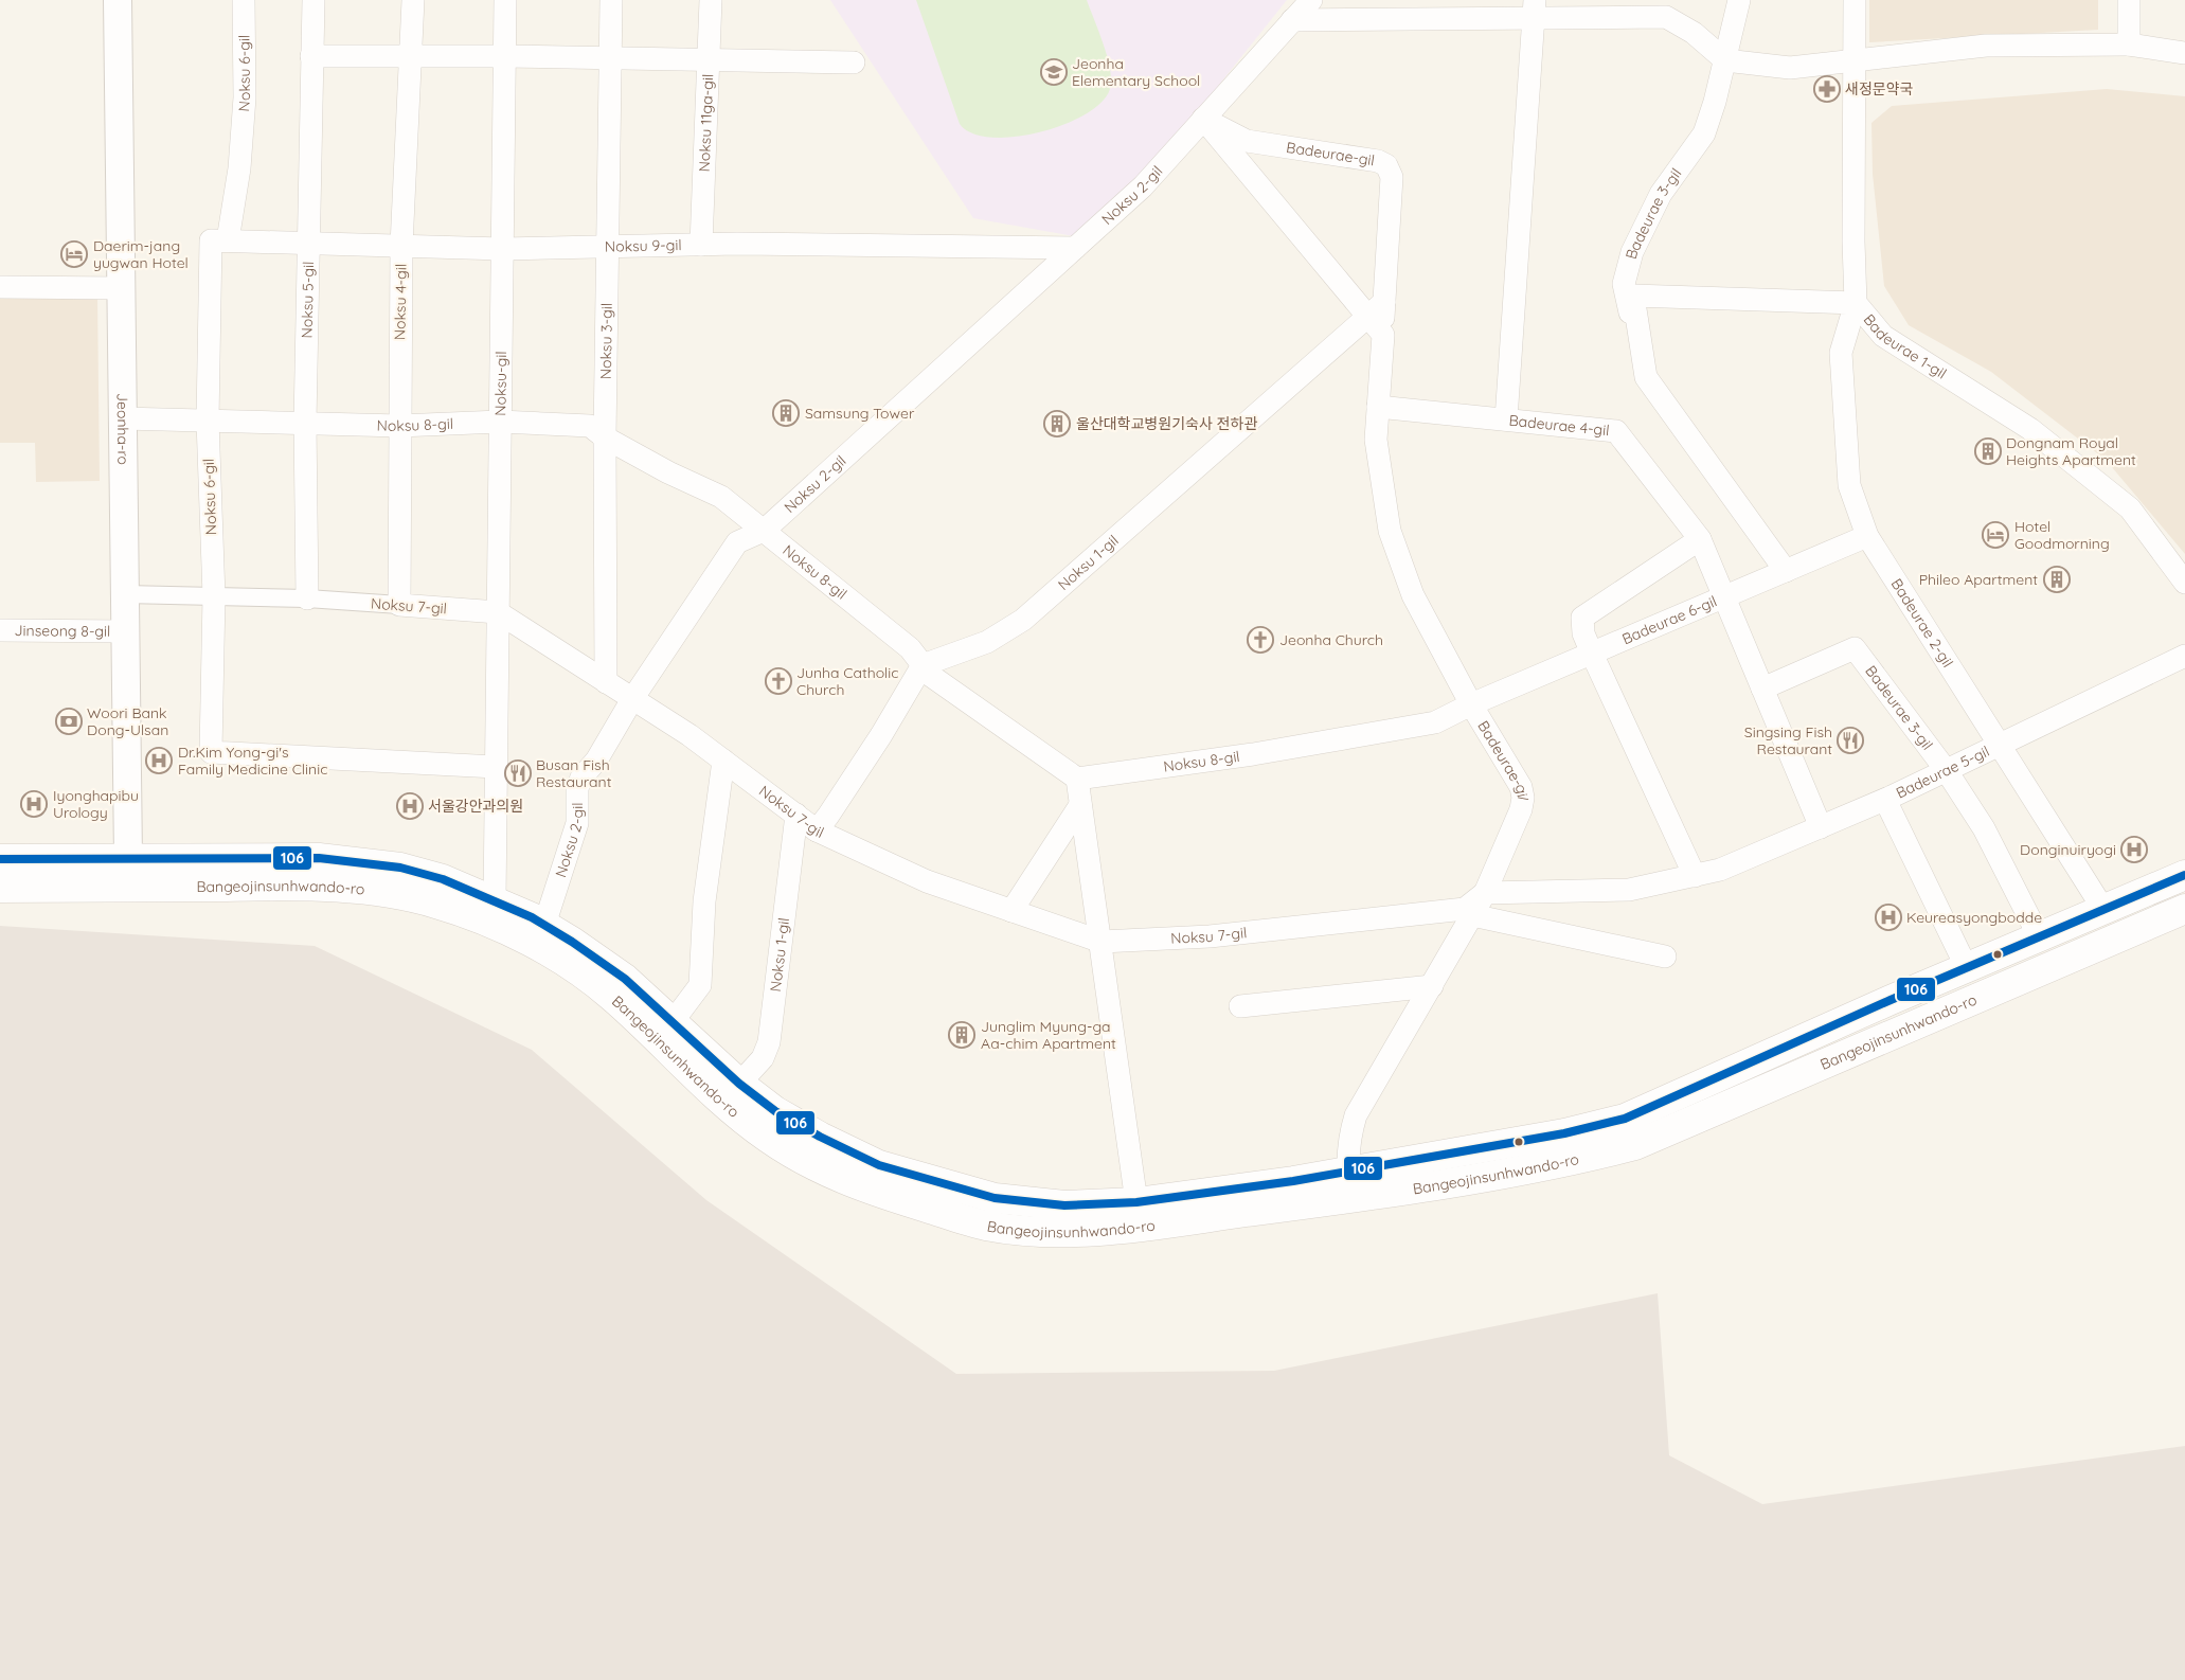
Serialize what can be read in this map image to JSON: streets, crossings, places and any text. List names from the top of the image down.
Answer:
{
  "streets": {
    "main road": ["Bangeojinsunhwando-ro"],
    "street": [
      "Noksu 6-gil",
      "Noksu 11ga-gil",
      "Badeurae-gil",
      "Noksu 2-gil",
      "Badeurae 3-gil",
      "Noksu 9-gil",
      "Noksu 5-gil",
      "Noksu 4-gil",
      "Noksu 3-gil",
      "Badeurae 1-gil",
      "Noksu-gil",
      "Noksu 8-gil",
      "Badeurae 4-gil",
      "Jeonha-ro",
      "Noksu 1-gil",
      "Noksu 7-gil",
      "Badeurae 6-gil",
      "Badeurae 2-gil",
      "Jinseong 8-gil",
      "Badeurae 5-gil"
    ]
  },
  "crossings": [
    ["Noksu 6-gil", "Noksu 9-gil"],
    ["Noksu 6-gil", "Noksu-gil"],
    ["Noksu 6-gil", "Noksu 8-gil"],
    ["Noksu 6-gil", "Noksu 7-gil"],
    ["Noksu 11ga-gil", "Noksu 9-gil"],
    ["Badeurae-gil", "Noksu 2-gil"],
    ["Badeurae-gil", "Noksu 8-gil"],
    ["Badeurae-gil", "Noksu 1-gil"],
    ["Badeurae-gil", "Noksu 7-gil"],
    ["Badeurae-gil", "Badeurae 6-gil"],
    ["Badeurae-gil", "Badeurae 5-gil"],
    ["Badeurae-gil", "Bangeojinsunhwando-ro"],
    ["Noksu 2-gil", "Noksu 9-gil"],
    ["Noksu 2-gil", "Noksu 8-gil"],
    ["Noksu 2-gil", "Noksu 7-gil"],
    ["Noksu 2-gil", "Bangeojinsunhwando-ro"],
    ["Badeurae 3-gil", "Badeurae 1-gil"],
    ["Badeurae 3-gil", "Badeurae 4-gil"],
    ["Badeurae 3-gil", "Badeurae 6-gil"],
    ["Badeurae 3-gil", "Badeurae 2-gil"],
    ["Badeurae 3-gil", "Badeurae 5-gil"],
    ["Badeurae 3-gil", "Bangeojinsunhwando-ro"],
    ["Noksu 9-gil", "Noksu 5-gil"],
    ["Noksu 9-gil", "Noksu 4-gil"],
    ["Noksu 9-gil", "Noksu 3-gil"],
    ["Noksu 9-gil", "Noksu-gil"],
    ["Noksu 5-gil", "Noksu 8-gil"],
    ["Noksu 5-gil", "Noksu 7-gil"],
    ["Noksu 4-gil", "Noksu 8-gil"],
    ["Noksu 4-gil", "Noksu 7-gil"],
    ["Noksu 3-gil", "Noksu 8-gil"],
    ["Noksu 3-gil", "Noksu 7-gil"],
    ["Badeurae 1-gil", "Badeurae 2-gil"],
    ["Noksu-gil", "Noksu 8-gil"],
    ["Noksu-gil", "Noksu 7-gil"],
    ["Noksu-gil", "Bangeojinsunhwando-ro"],
    ["Noksu 8-gil", "Jeonha-ro"],
    ["Noksu 8-gil", "Noksu 1-gil"],
    ["Noksu 8-gil", "Badeurae 6-gil"],
    ["Badeurae 4-gil", "Badeurae 6-gil"],
    ["Badeurae 4-gil", "Badeurae 5-gil"],
    ["Jeonha-ro", "Noksu 7-gil"],
    ["Jeonha-ro", "Jinseong 8-gil"],
    ["Jeonha-ro", "Bangeojinsunhwando-ro"],
    ["Noksu 1-gil", "Noksu 7-gil"],
    ["Noksu 1-gil", "Bangeojinsunhwando-ro"],
    ["Noksu 7-gil", "Badeurae 5-gil"],
    ["Badeurae 6-gil", "Badeurae 2-gil"],
    ["Badeurae 2-gil", "Badeurae 5-gil"],
    ["Badeurae 2-gil", "Bangeojinsunhwando-ro"]
  ],
  "places": {
    "school or university": ["Jeonha Elementary School"],
    "pharmacy": ["새정문약국"],
    "hotel": ["Daerim-jang yugwan Hotel", "Hotel Goodmorning"],
    "building": [
      "Samsung Tower",
      "울산대학교병원기숙사 전하관",
      "Dongnam Royal Heights Apartment",
      "Phileo Apartment",
      "Junglim Myung-ga Aa-chim Apartment"
    ],
    "church": ["Jeonha Church", "Junha Catholic Church"],
    "bank": ["Woori Bank Dong-Ulsan"],
    "restaurant": ["Singsing Fish Restaurant", "Busan Fish Restaurant"],
    "hospital": [
      "Dr.Kim Yong-gi's Family Medicine Clinic",
      "Iyonghapibu Urology",
      "서울강안과의원",
      "Donginuiryogi",
      "Keureasyongbodde"
    ]
  },
  "lines": ["transit line 106"]
}
